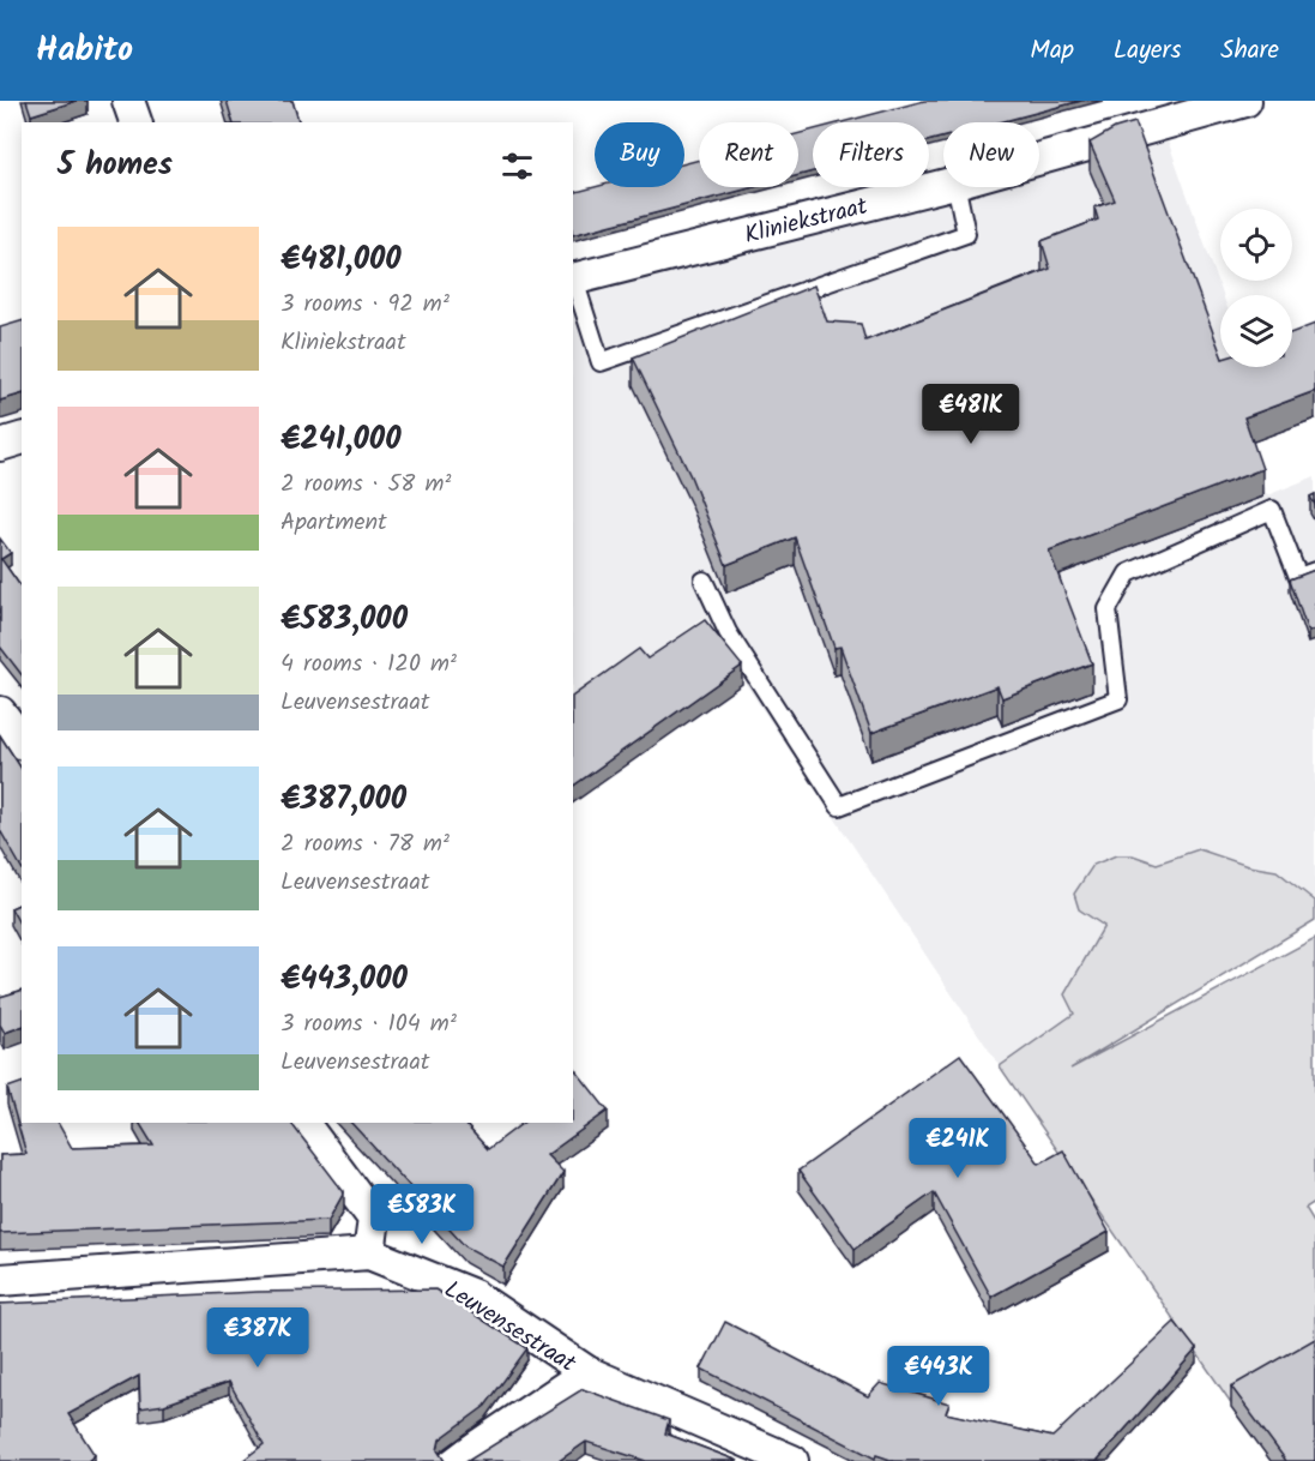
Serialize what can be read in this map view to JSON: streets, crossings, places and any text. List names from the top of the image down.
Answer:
{
  "streets": {
    "street": ["Kliniekstraat", "Leuvensestraat"]
  },
  "page": {
    "header": "Habito",
    "nav": ["Map", "Layers", "Share"],
    "chip": [
      "Buy",
      "Rent",
      "Filters",
      "New"
    ],
    "heading": "5 homes",
    "list": [
      {
        "name": "€481,000",
        "note": "3 rooms · 92 m² · Kliniekstraat"
      },
      {
        "name": "€241,000",
        "note": "2 rooms · 58 m² · Apartment"
      },
      {
        "name": "€583,000",
        "note": "4 rooms · 120 m² · Leuvensestraat"
      },
      {
        "name": "€387,000",
        "note": "2 rooms · 78 m² · Leuvensestraat"
      },
      {
        "name": "€443,000",
        "note": "3 rooms · 104 m² · Leuvensestraat"
      }
    ],
    "price": [
      "€481K",
      "€241K",
      "€583K",
      "€387K",
      "€443K"
    ]
  }
}
